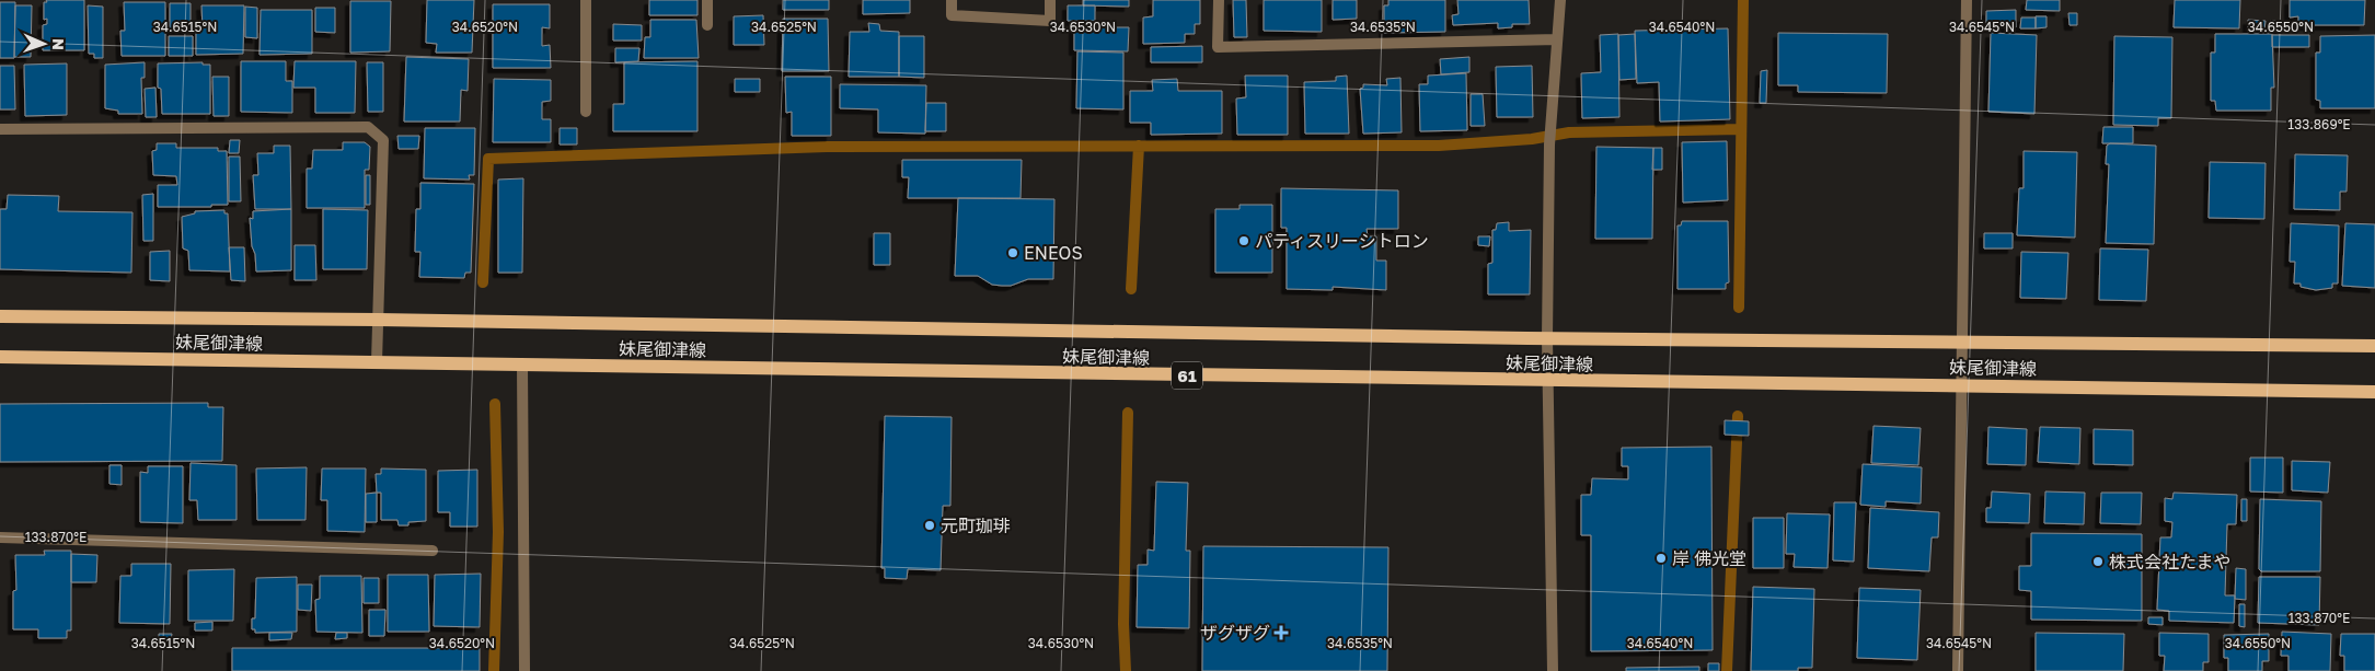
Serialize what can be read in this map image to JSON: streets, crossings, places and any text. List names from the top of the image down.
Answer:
{
  "streets": {
    "main road": ["妹尾御津線", "61"]
  },
  "places": {
    "other": [
      "パティスリーシトロン",
      "ENEOS",
      "元町珈琲",
      "岸 佛光堂",
      "株式会社たまや"
    ],
    "health": ["ザグザグ"]
  },
  "north": "right",
  "coordinates": [
    "34.6515°N",
    "34.6520°N",
    "34.6525°N",
    "34.6530°N",
    "34.6535°N",
    "34.6540°N",
    "34.6545°N",
    "34.6550°N",
    "133.869°E",
    "133.870°E"
  ]
}
